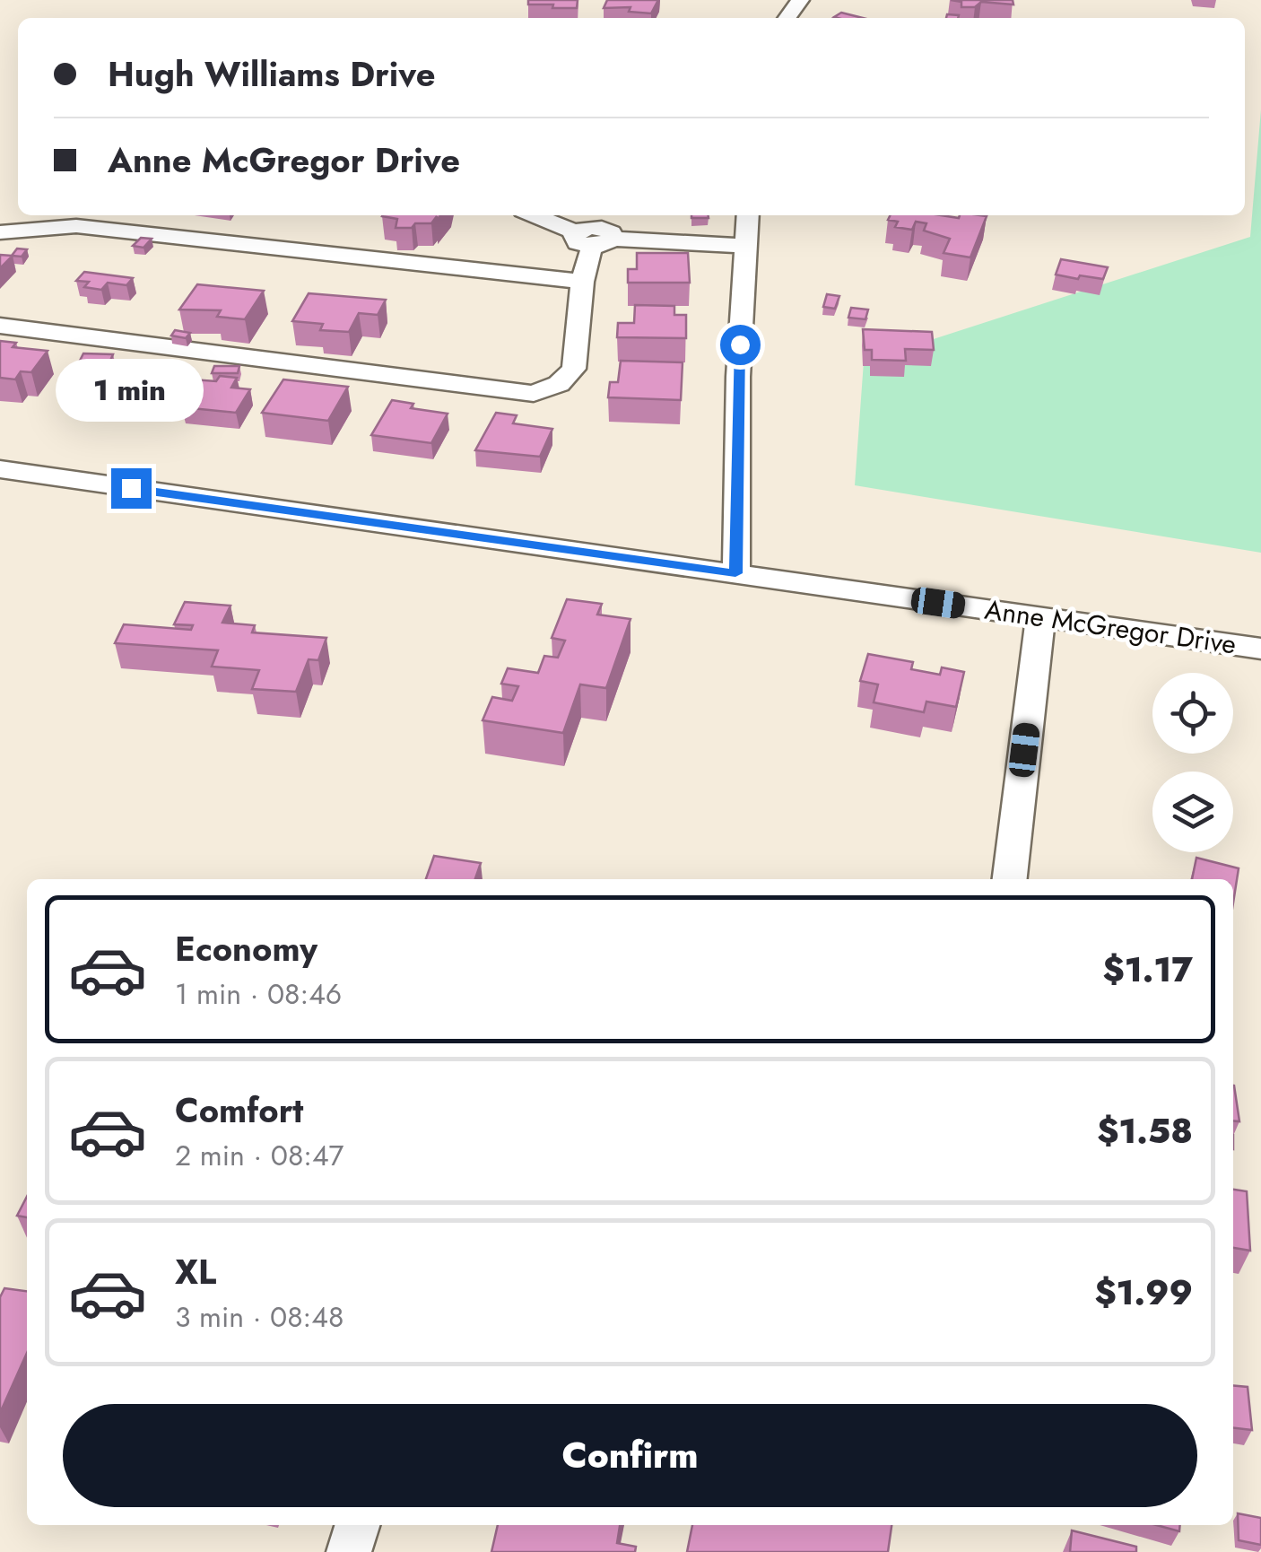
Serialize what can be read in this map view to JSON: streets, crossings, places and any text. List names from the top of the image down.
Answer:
{
  "streets": {
    "street": ["Anne McGregor Drive"]
  },
  "page": {
    "banner": ["Hugh Williams Drive", "Anne McGregor Drive"],
    "bubble": "1 min",
    "list": [
      {
        "name": "Economy",
        "note": "1 min · 08:46",
        "value": "$1.17"
      },
      {
        "name": "Comfort",
        "note": "2 min · 08:47",
        "value": "$1.58"
      },
      {
        "name": "XL",
        "note": "3 min · 08:48",
        "value": "$1.99"
      }
    ],
    "buttons": "Confirm"
  }
}
